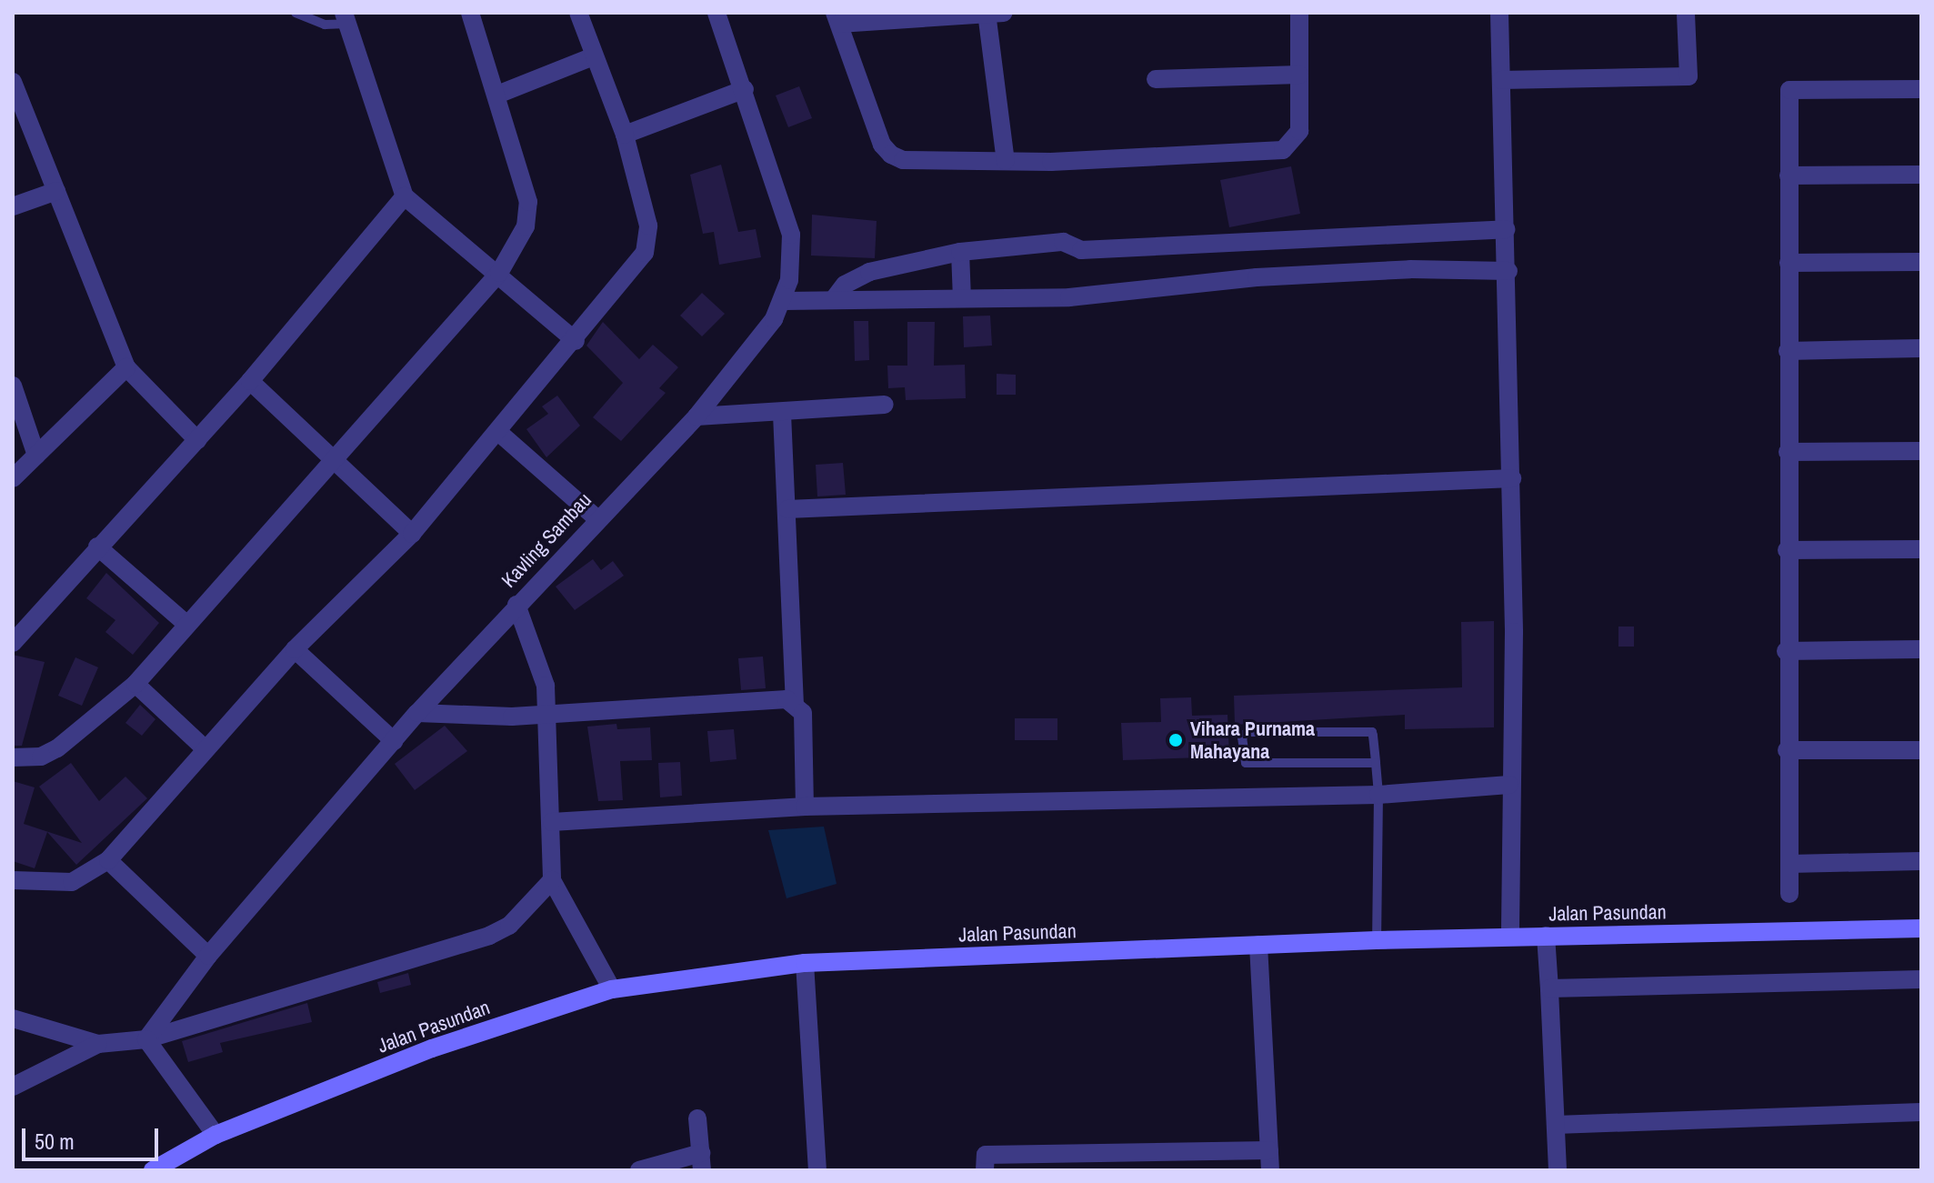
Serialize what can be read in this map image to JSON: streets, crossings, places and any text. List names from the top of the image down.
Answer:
{
  "streets": {
    "street": ["Kavling Sambau", "Jalan Pasundan"]
  },
  "places": ["Vihara Purnama Mahayana"],
  "scale_bar": "50 m"
}
